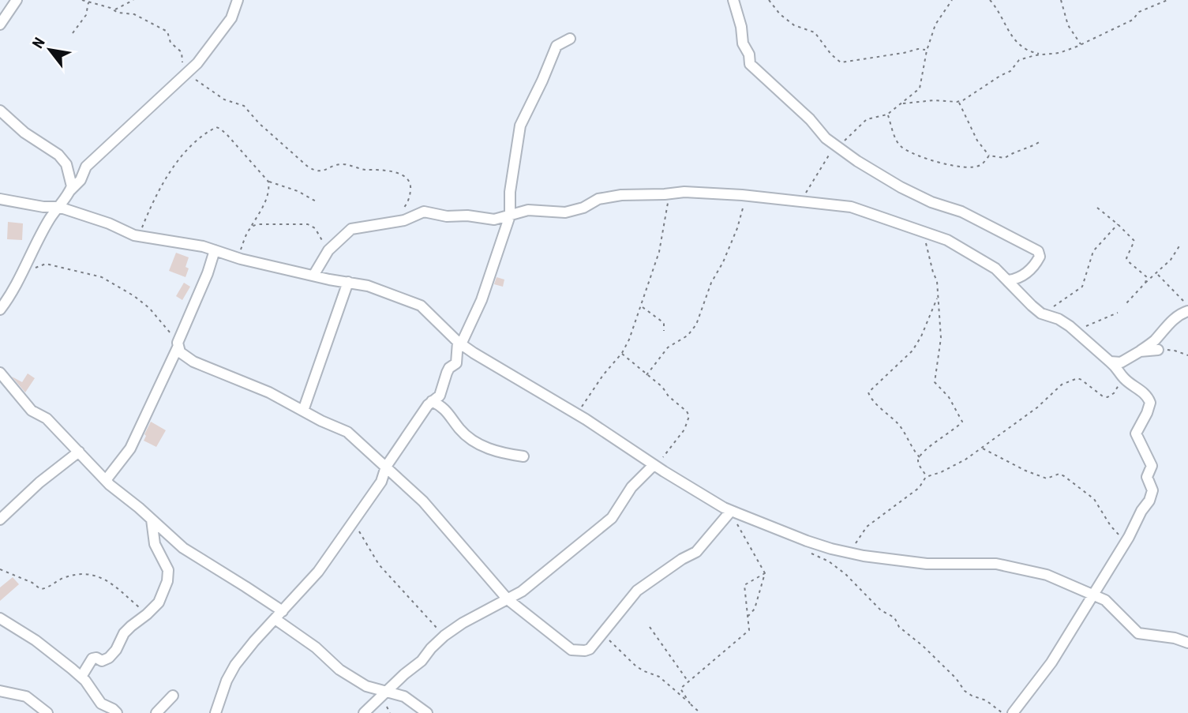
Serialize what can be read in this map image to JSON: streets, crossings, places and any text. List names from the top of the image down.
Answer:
{
  "north": "top left"
}
